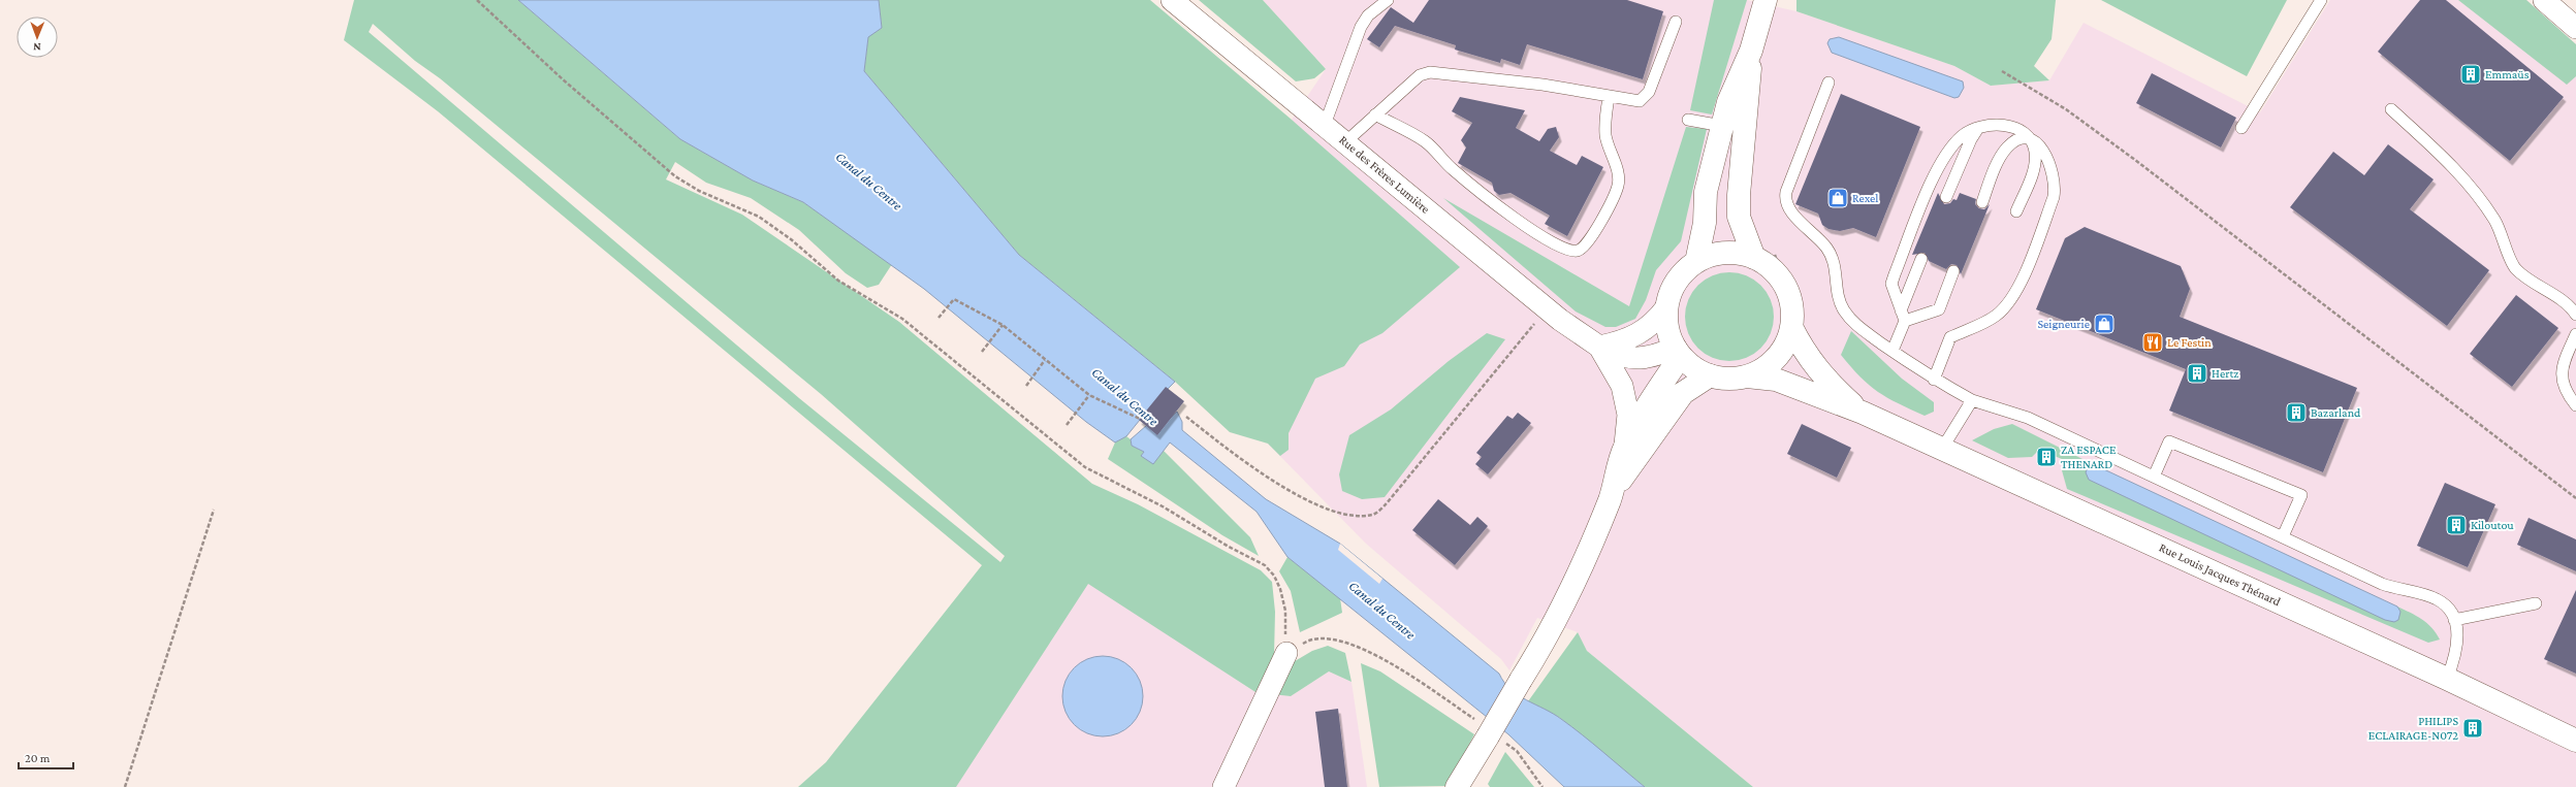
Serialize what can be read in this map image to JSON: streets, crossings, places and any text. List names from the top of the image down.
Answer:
{
  "streets": {
    "main road": ["Rue Louis Jacques Thénard"],
    "street": ["Rue des Frères Lumière"]
  },
  "crossings": [
    ["Rue des Frères Lumière", "Rue Louis Jacques Thénard"]
  ],
  "water": ["Canal du Centre"],
  "places": {
    "building": [
      "Emmaüs",
      "Hertz",
      "Bazarland",
      "ZA ESPACE THENARD",
      "Kiloutou",
      "PHILIPS ECLAIRAGE-N072"
    ],
    "shop": ["Rexel", "Seigneurie"],
    "restaurant": ["Le Festin"]
  },
  "scale_bar": "20 m",
  "north": "bottom"
}
